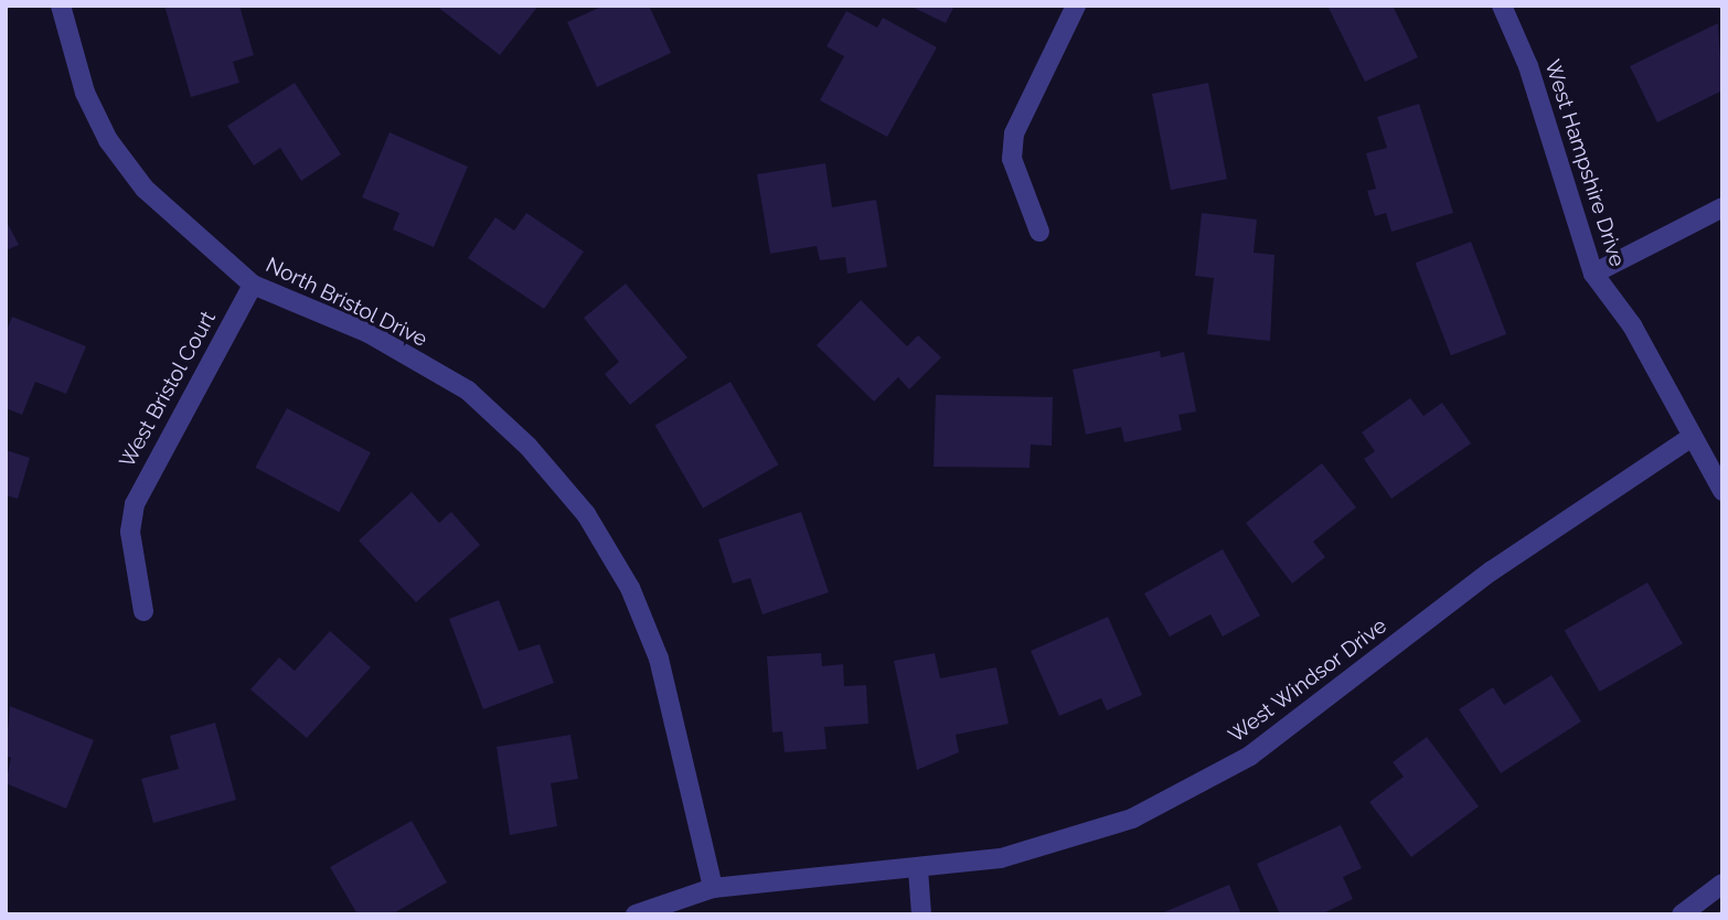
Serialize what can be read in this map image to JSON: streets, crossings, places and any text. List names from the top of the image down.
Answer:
{
  "streets": {
    "street": [
      "West Hampshire Drive",
      "North Bristol Drive",
      "West Bristol Court",
      "West Windsor Drive"
    ]
  },
  "crossings": [
    ["West Hampshire Drive", "West Windsor Drive"],
    ["North Bristol Drive", "West Bristol Court"],
    ["North Bristol Drive", "West Windsor Drive"]
  ]
}
